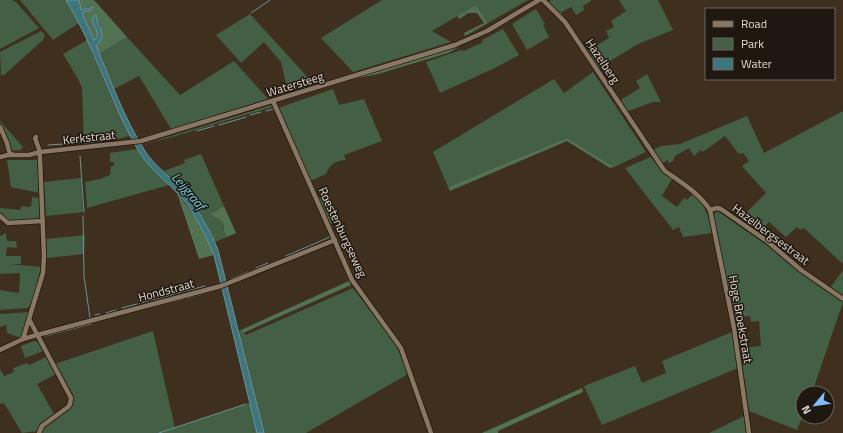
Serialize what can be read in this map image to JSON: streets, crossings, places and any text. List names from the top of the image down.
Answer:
{
  "streets": {
    "street": [
      "Hazelberg",
      "Watersteeg",
      "Kerkstraat",
      "Roestenburgseweg",
      "Hazelbergsestraat",
      "Hondstraat",
      "Hoge Broekstraat"
    ]
  },
  "crossings": [
    ["Hazelberg", "Hazelbergsestraat"],
    ["Hazelberg", "Hoge Broekstraat"],
    ["Watersteeg", "Kerkstraat"],
    ["Watersteeg", "Roestenburgseweg"],
    ["Roestenburgseweg", "Hondstraat"],
    ["Hazelbergsestraat", "Hoge Broekstraat"]
  ],
  "water": ["Leijgraaf"],
  "legend": ["Road", "Park", "Water"],
  "north": "bottom left"
}
